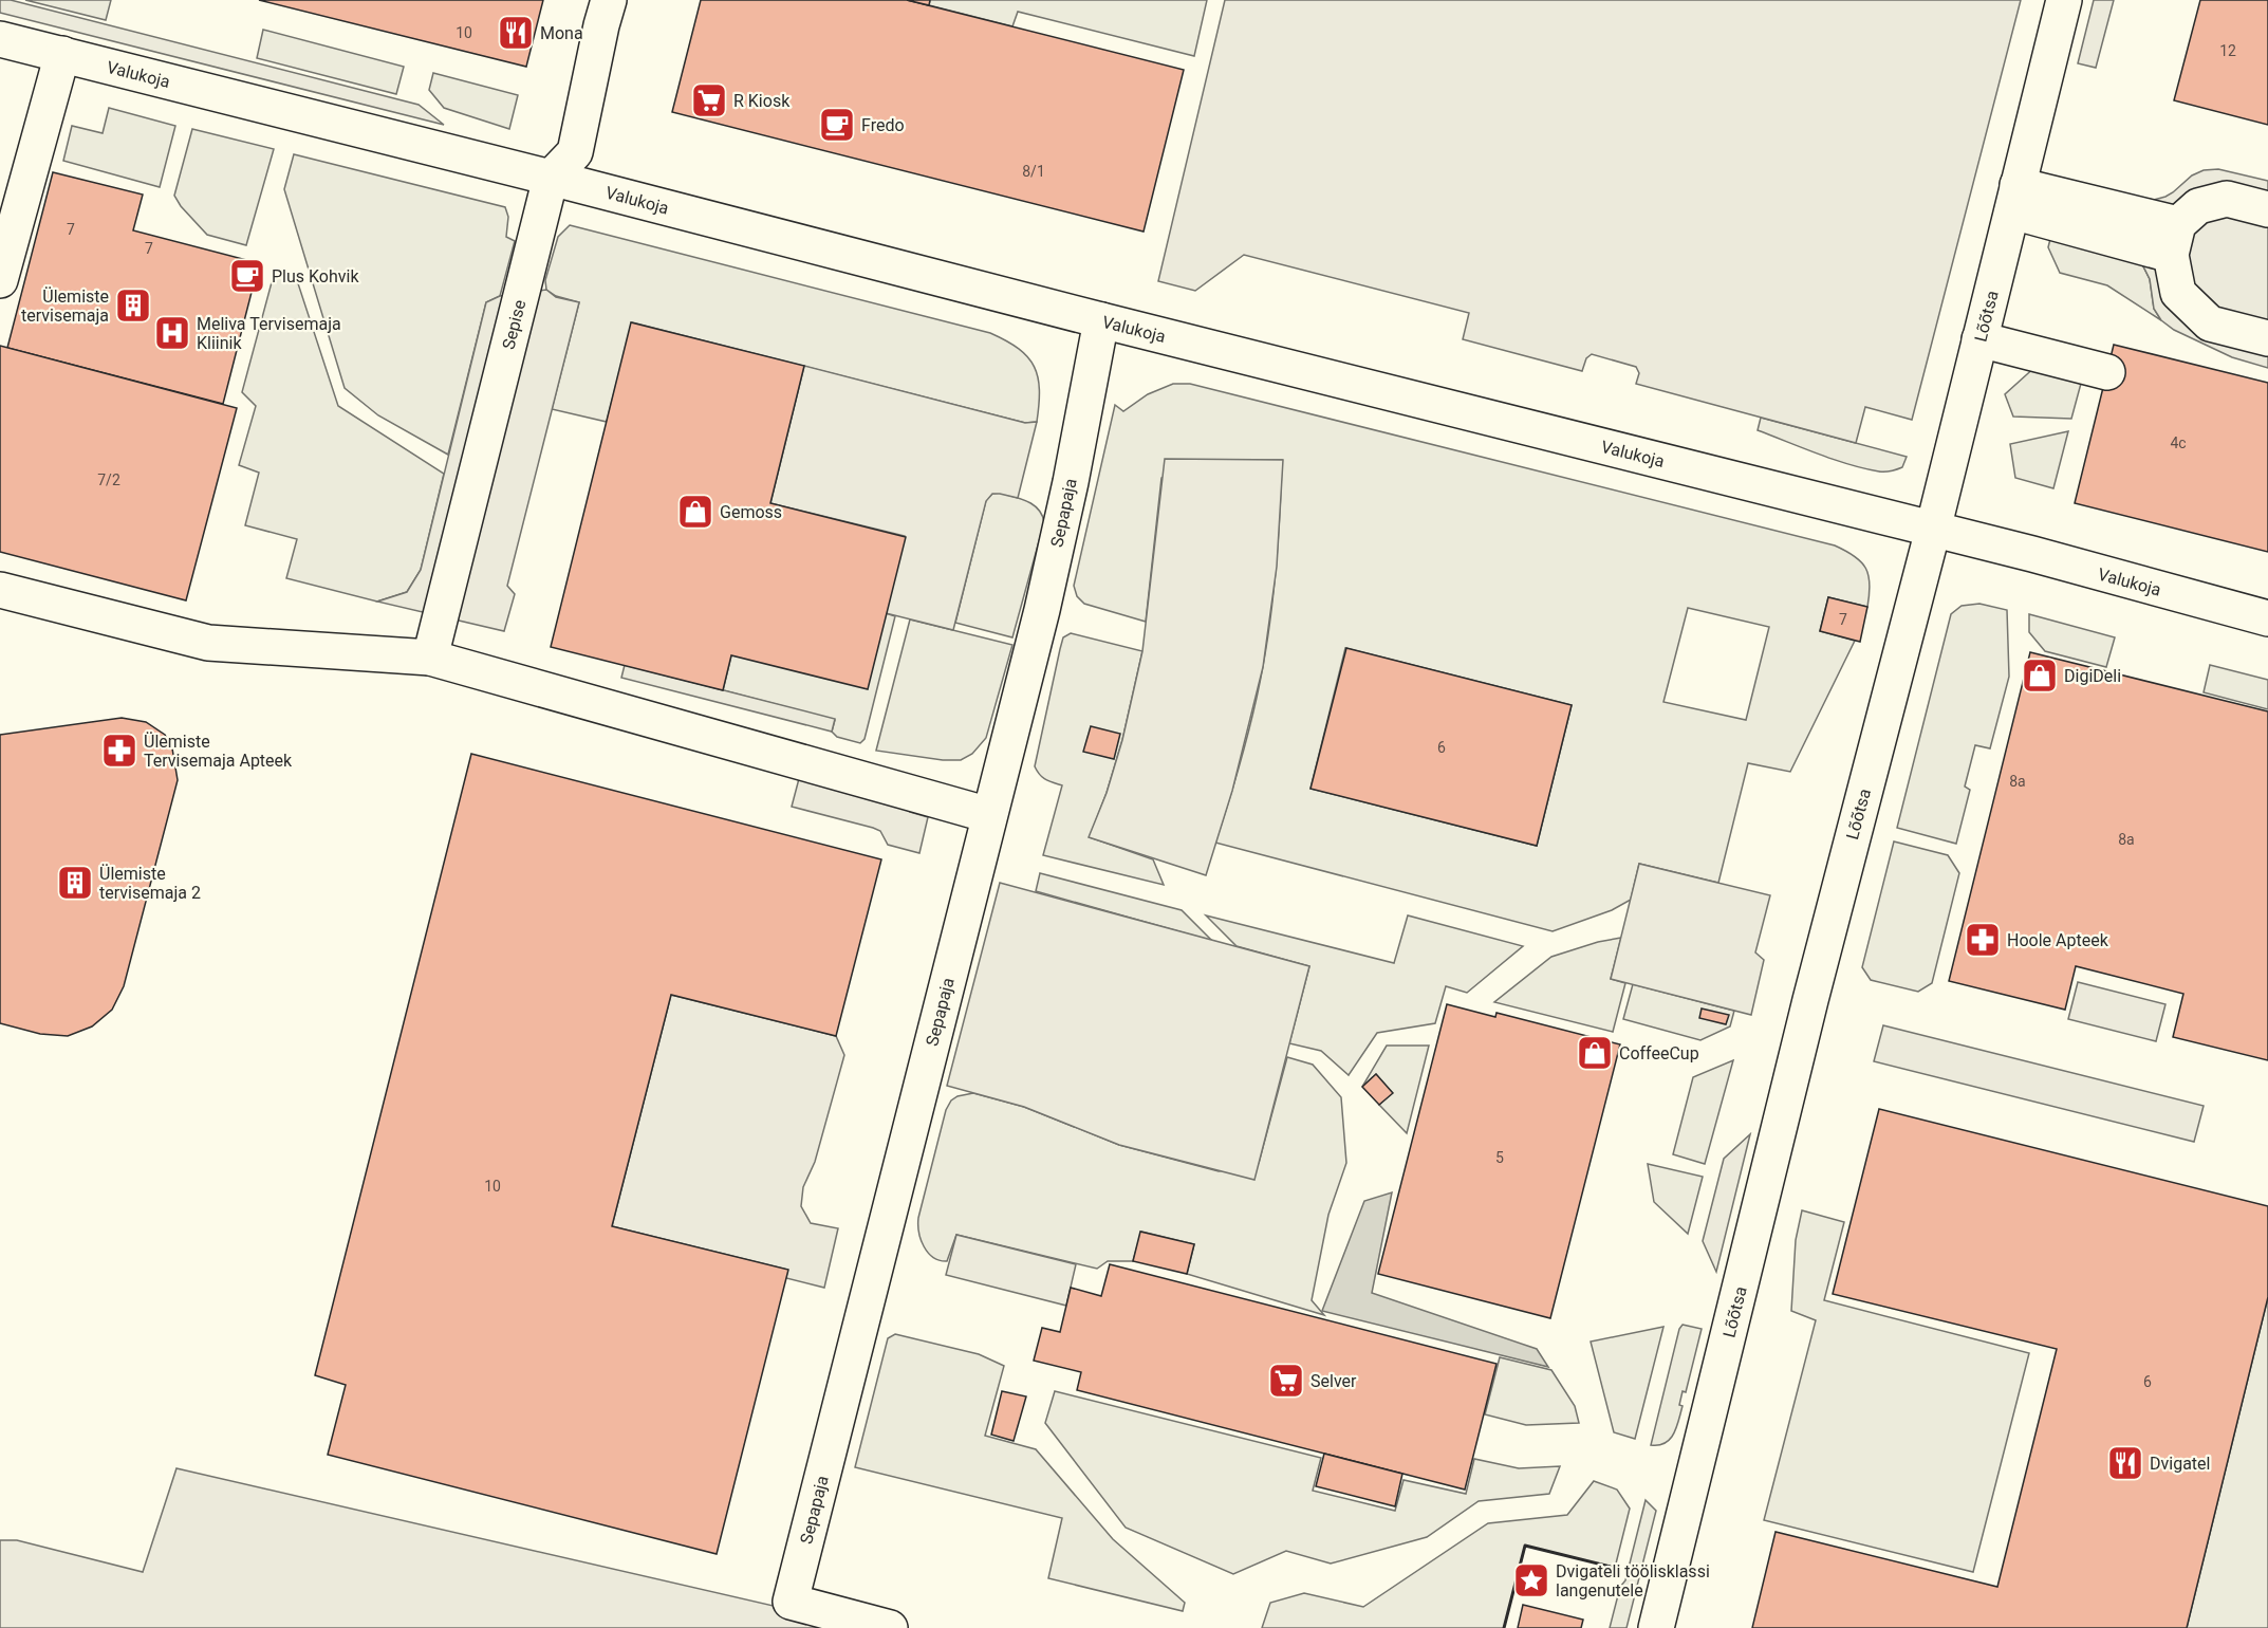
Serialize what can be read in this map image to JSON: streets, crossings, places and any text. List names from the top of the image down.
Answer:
{
  "streets": {
    "street": [
      "Valukoja",
      "Lõõtsa",
      "Sepise",
      "Sepapaja"
    ]
  },
  "crossings": [
    ["Valukoja", "Lõõtsa"],
    ["Valukoja", "Sepise"],
    ["Valukoja", "Sepapaja"]
  ],
  "places": {
    "restaurant": ["Mona", "Dvigatel"],
    "supermarket": ["R Kiosk", "Selver"],
    "cafe": ["Fredo", "Plus Kohvik"],
    "building": ["Ülemiste tervisemaja", "Ülemiste tervisemaja 2"],
    "hospital": ["Meliva Tervisemaja Kliinik"],
    "shop": ["Gemoss", "DigiDeli", "CoffeeCup"],
    "pharmacy": ["Ülemiste Tervisemaja Apteek", "Hoole Apteek"],
    "place": ["Dvigateli töölisklassi langenutele"]
  },
  "house_numbers": [
    "10",
    "12",
    "8/1",
    "7",
    "7",
    "4c",
    "7/2",
    "7",
    "6",
    "8a",
    "8a",
    "5",
    "10",
    "6"
  ]
}
